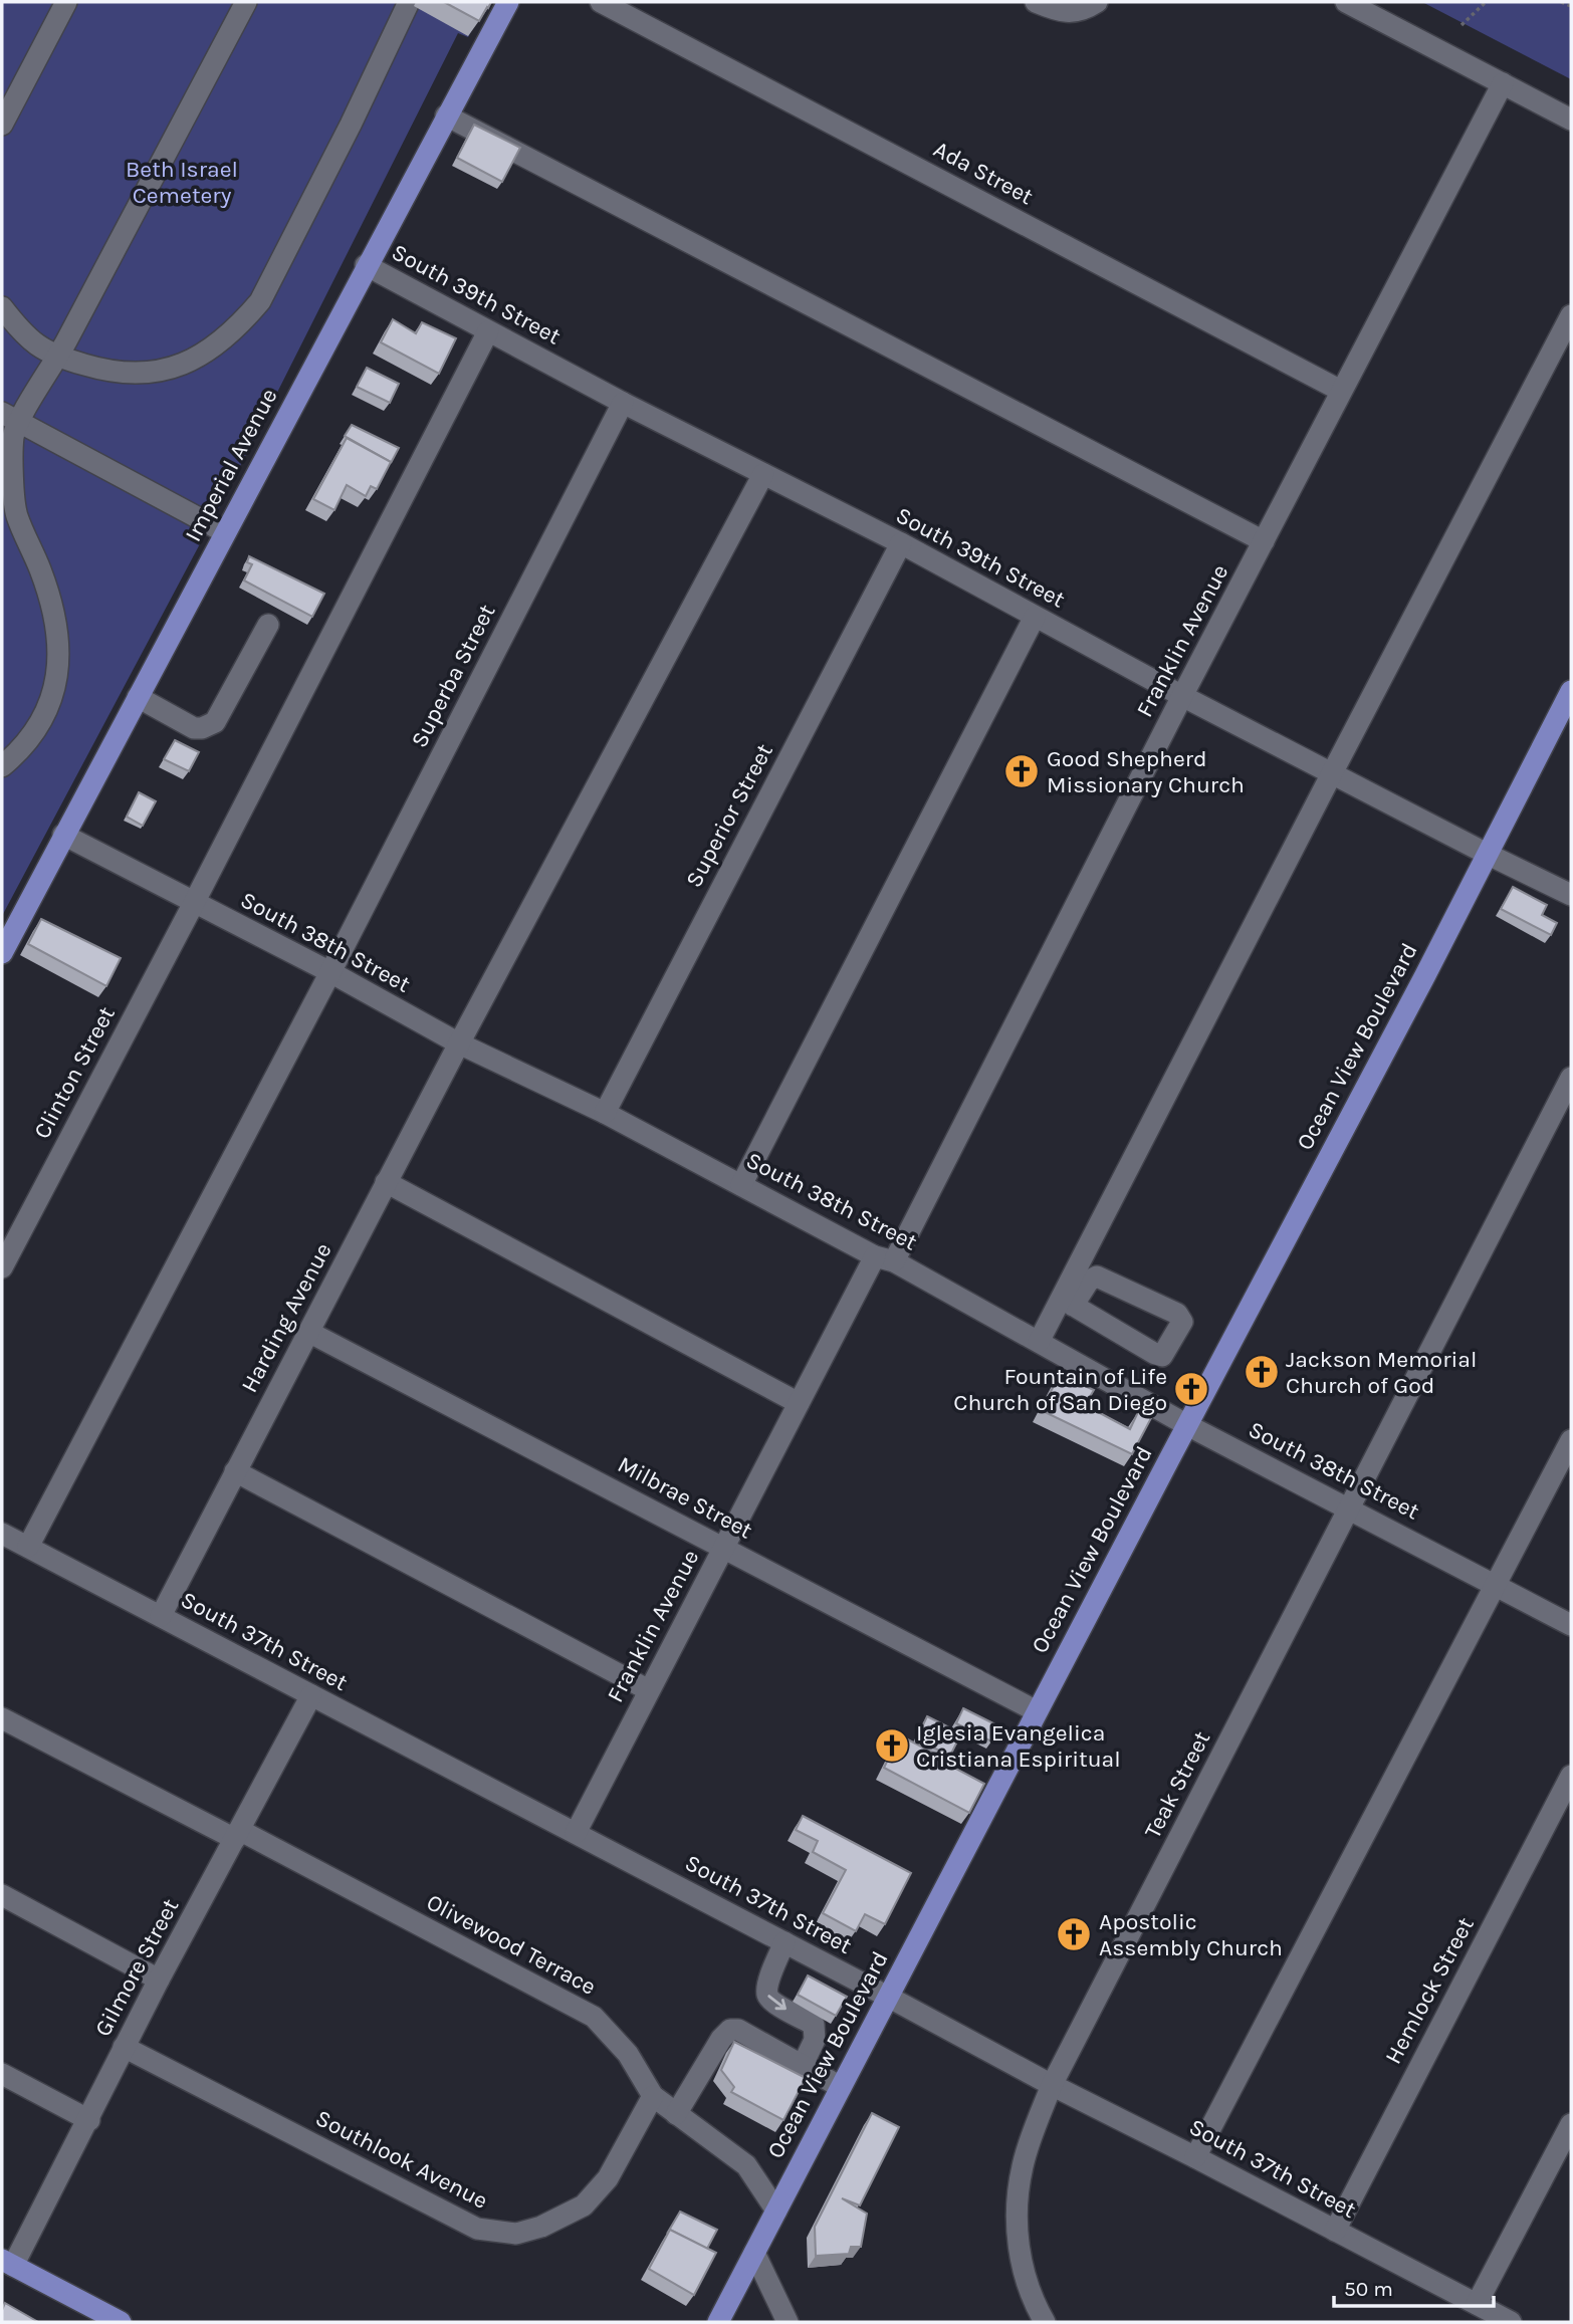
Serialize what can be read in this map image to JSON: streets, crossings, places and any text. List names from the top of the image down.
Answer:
{
  "streets": {
    "main road": ["Imperial Avenue", "Ocean View Boulevard"],
    "street": [
      "Ada Street",
      "South 39th Street",
      "Franklin Avenue",
      "Superba Street",
      "Superior Street",
      "South 38th Street",
      "Clinton Street",
      "Harding Avenue",
      "Milbrae Street",
      "South 37th Street",
      "Teak Street",
      "Olivewood Terrace",
      "Gilmore Street",
      "Hemlock Street",
      "Southlook Avenue"
    ]
  },
  "crossings": [
    ["Ada Street", "Franklin Avenue"],
    ["South 39th Street", "Imperial Avenue"],
    ["South 39th Street", "Franklin Avenue"],
    ["South 39th Street", "Superba Street"],
    ["South 39th Street", "Superior Street"],
    ["South 39th Street", "Ocean View Boulevard"],
    ["South 39th Street", "Clinton Street"],
    ["South 39th Street", "Harding Avenue"],
    ["Imperial Avenue", "South 38th Street"],
    ["Franklin Avenue", "South 38th Street"],
    ["Franklin Avenue", "Milbrae Street"],
    ["Franklin Avenue", "South 37th Street"],
    ["Superba Street", "South 38th Street"],
    ["Superba Street", "South 37th Street"],
    ["Superior Street", "South 38th Street"],
    ["South 38th Street", "Ocean View Boulevard"],
    ["South 38th Street", "Clinton Street"],
    ["South 38th Street", "Harding Avenue"],
    ["South 38th Street", "Teak Street"],
    ["Ocean View Boulevard", "Milbrae Street"],
    ["Ocean View Boulevard", "South 37th Street"],
    ["Ocean View Boulevard", "Olivewood Terrace"],
    ["Harding Avenue", "Milbrae Street"],
    ["Harding Avenue", "South 37th Street"],
    ["South 37th Street", "Teak Street"],
    ["South 37th Street", "Gilmore Street"],
    ["South 37th Street", "Hemlock Street"],
    ["Olivewood Terrace", "Gilmore Street"],
    ["Olivewood Terrace", "Southlook Avenue"],
    ["Gilmore Street", "Southlook Avenue"]
  ],
  "parks": ["Beth Israel Cemetery"],
  "places": {
    "church": [
      "Good Shepherd Missionary Church",
      "Jackson Memorial Church of God",
      "Fountain of Life Church of San Diego",
      "Iglesia Evangelica Cristiana Espiritual",
      "Apostolic Assembly Church"
    ]
  },
  "scale_bar": "50 m"
}
